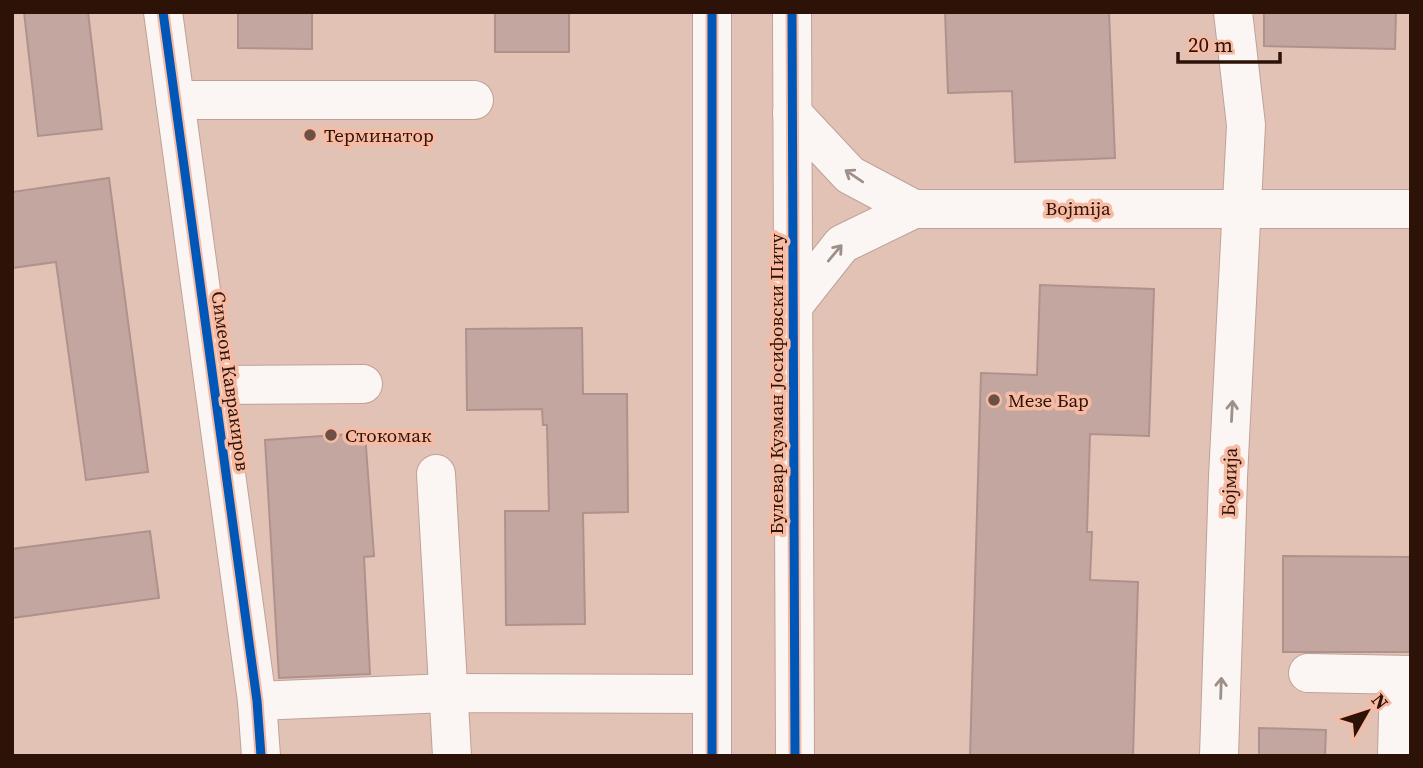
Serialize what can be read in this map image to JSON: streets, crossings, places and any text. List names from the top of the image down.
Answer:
{
  "streets": {
    "street": [
      "Bojmija",
      "Симеон Кавракиров",
      "Булевар Кузман Јосифовски Питу",
      "Бојмија"
    ]
  },
  "crossings": [
    ["Bojmija", "Бојмија"]
  ],
  "one_way": ["Бојмија"],
  "places": ["Терминатор", "Мезе Бар", "Стокомак"],
  "scale_bar": "20 m",
  "north": "top right"
}
